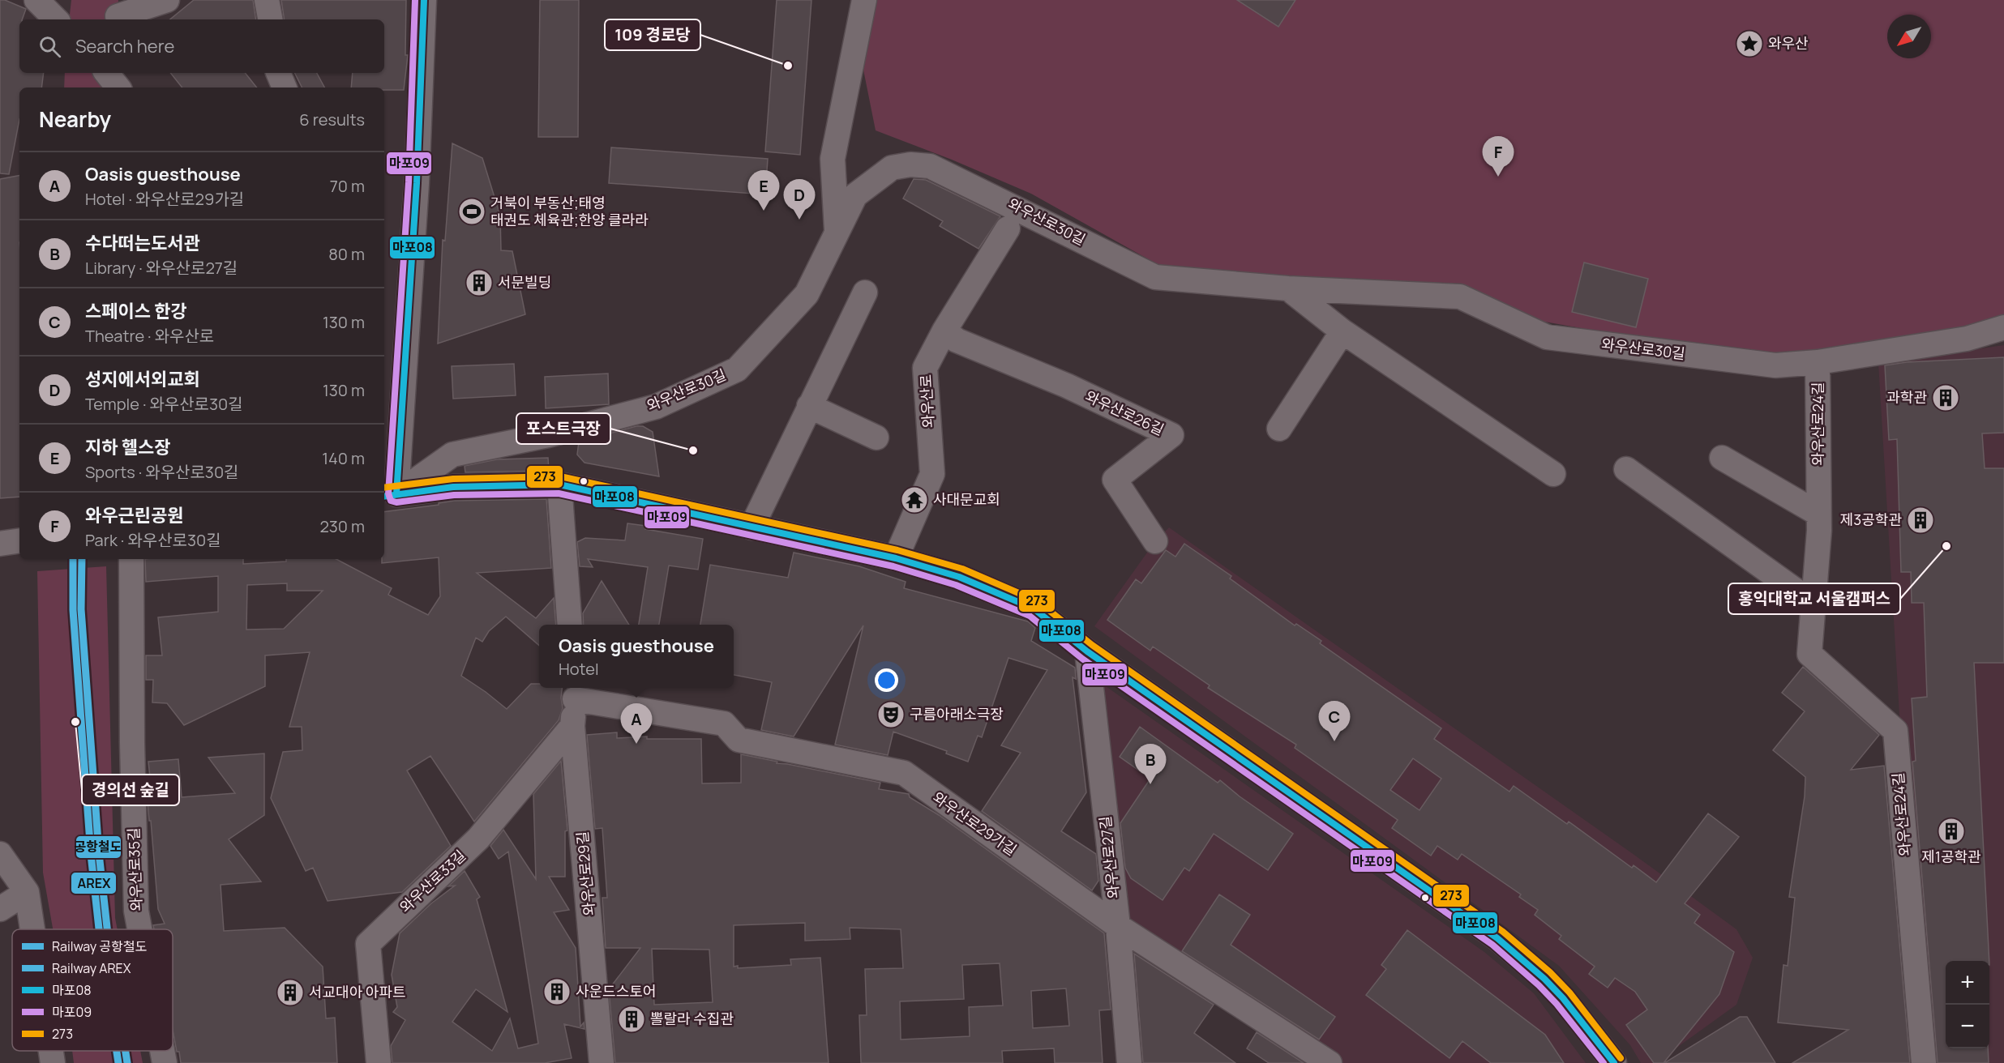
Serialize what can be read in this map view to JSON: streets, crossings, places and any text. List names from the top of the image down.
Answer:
{
  "streets": {
    "street": [
      "와우산로30길",
      "와우산로",
      "와우산로26길",
      "와우산로24길",
      "와우산로29가길",
      "와우산로27길",
      "와우산로35길",
      "와우산로29길",
      "와우산로33길"
    ]
  },
  "crossings": [
    ["와우산로30길", "와우산로24길"],
    ["와우산로", "와우산로26길"],
    ["와우산로29가길", "와우산로27길"],
    ["와우산로29가길", "와우산로29길"],
    ["와우산로29길", "와우산로33길"]
  ],
  "places": {
    "place": ["와우산"],
    "other": [
      "109 경로당",
      "포스트극장",
      "홍익대학교 서울캠퍼스",
      "경의선 숲길"
    ],
    "sports": ["거북이 부동산;태영 태권도 체육관;한양 클라라"],
    "building": [
      "서문빌딩",
      "과학관",
      "제3공학관",
      "제1공학관",
      "사운드스토어",
      "서교대아 아파트",
      "뽈랄라 수집관"
    ],
    "temple": ["사대문교회"],
    "theatre": ["구름아래소극장"]
  },
  "lines": [
    "transit line 마포08",
    "transit line 마포09",
    "transit line 273",
    "rail line 공항철도",
    "rail line AREX"
  ],
  "legend": [
    "Railway 공항철도",
    "Railway AREX",
    "마포08",
    "마포09",
    "273"
  ],
  "north": "bottom left",
  "page": {
    "search": "Search here",
    "heading": ["Nearby", "6 results"],
    "pins": [
      "F",
      "E",
      "D",
      "C",
      "A",
      "B"
    ],
    "list": [
      {
        "mark": "A",
        "name": "Oasis guesthouse",
        "note": "Hotel · 와우산로29가길",
        "value": "70 m"
      },
      {
        "mark": "B",
        "name": "수다떠는도서관",
        "note": "Library · 와우산로27길",
        "value": "80 m"
      },
      {
        "mark": "C",
        "name": "스페이스 한강",
        "note": "Theatre · 와우산로",
        "value": "130 m"
      },
      {
        "mark": "D",
        "name": "성지에서외교회",
        "note": "Temple · 와우산로30길",
        "value": "130 m"
      },
      {
        "mark": "E",
        "name": "지하 헬스장",
        "note": "Sports · 와우산로30길",
        "value": "140 m"
      },
      {
        "mark": "F",
        "name": "와우근린공원",
        "note": "Park · 와우산로30길",
        "value": "230 m"
      }
    ],
    "popup": ["Oasis guesthouse", "Hotel"],
    "map_buttons": ["+", "−"]
  }
}
